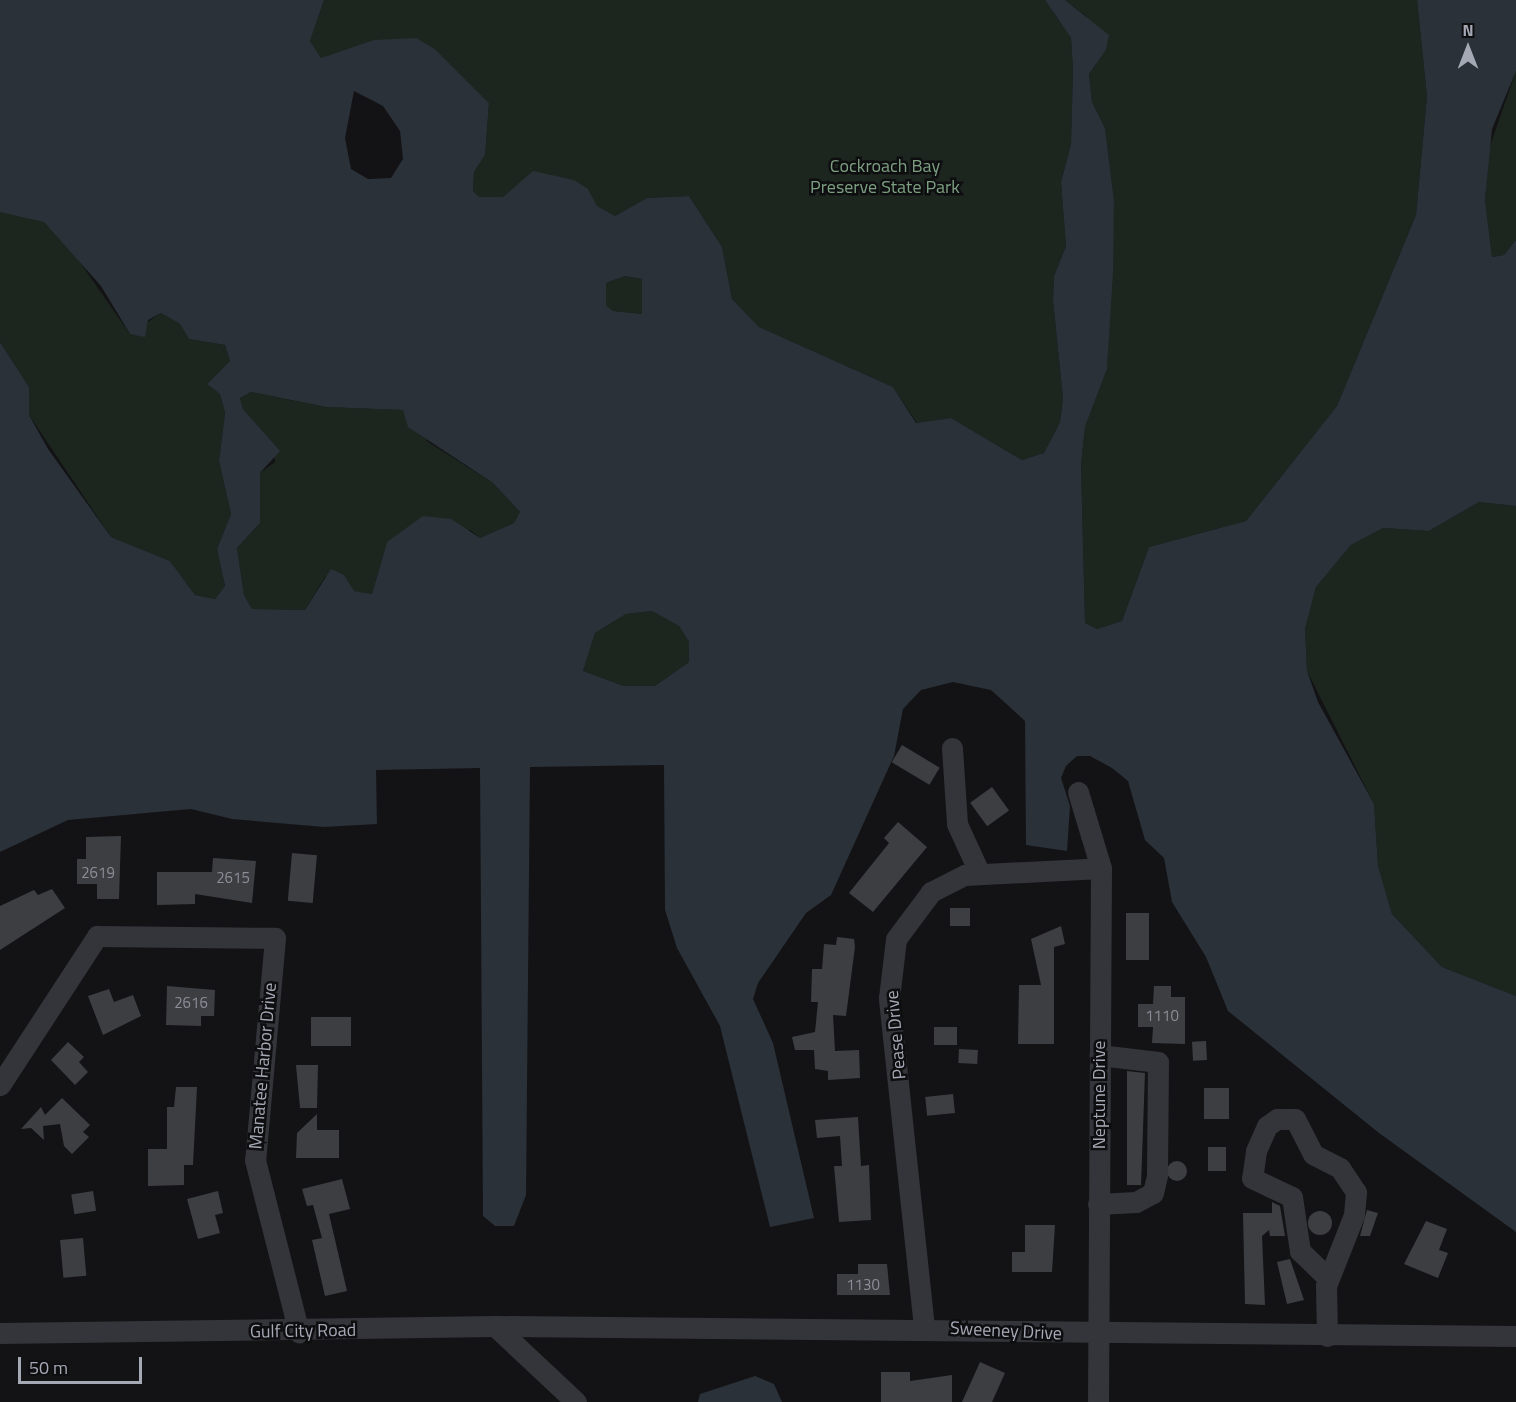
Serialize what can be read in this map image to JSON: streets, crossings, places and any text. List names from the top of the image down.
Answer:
{
  "streets": {
    "street": [
      "Pease Drive",
      "Manatee Harbor Drive",
      "Neptune Drive",
      "Gulf City Road",
      "Sweeney Drive"
    ]
  },
  "crossings": [
    ["Pease Drive", "Neptune Drive"],
    ["Pease Drive", "Sweeney Drive"],
    ["Manatee Harbor Drive", "Gulf City Road"],
    ["Neptune Drive", "Sweeney Drive"],
    ["Gulf City Road", "Sweeney Drive"]
  ],
  "parks": ["Cockroach Bay Preserve State Park"],
  "house_numbers": [
    "2619",
    "2615",
    "2616",
    "1110",
    "1130"
  ],
  "scale_bar": "50 m",
  "north": "top"
}
